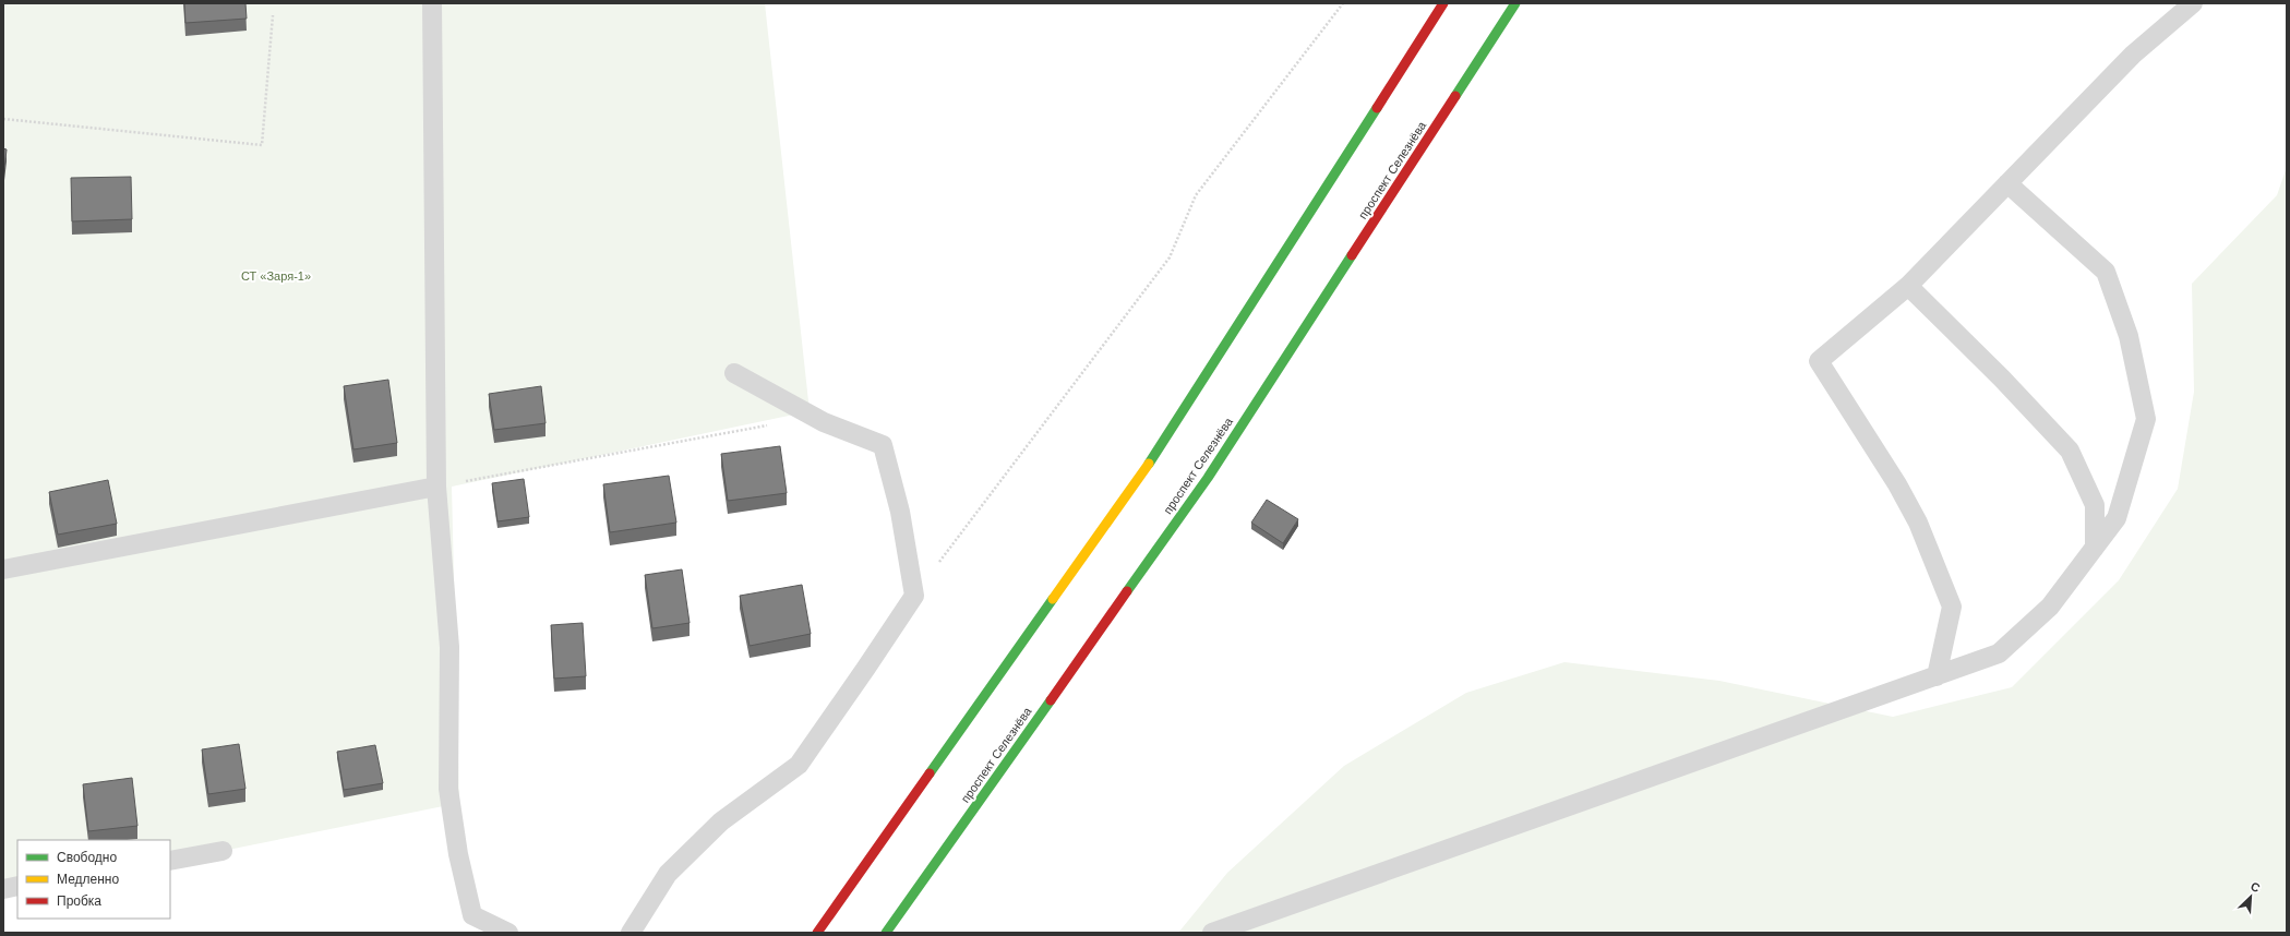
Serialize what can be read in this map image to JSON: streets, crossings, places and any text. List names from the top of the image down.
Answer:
{
  "streets": {
    "main road": ["проспект Селезнёва"]
  },
  "parks": ["СТ «Заря-1»"],
  "legend": ["Свободно", "Медленно", "Пробка"],
  "north": "top right"
}
